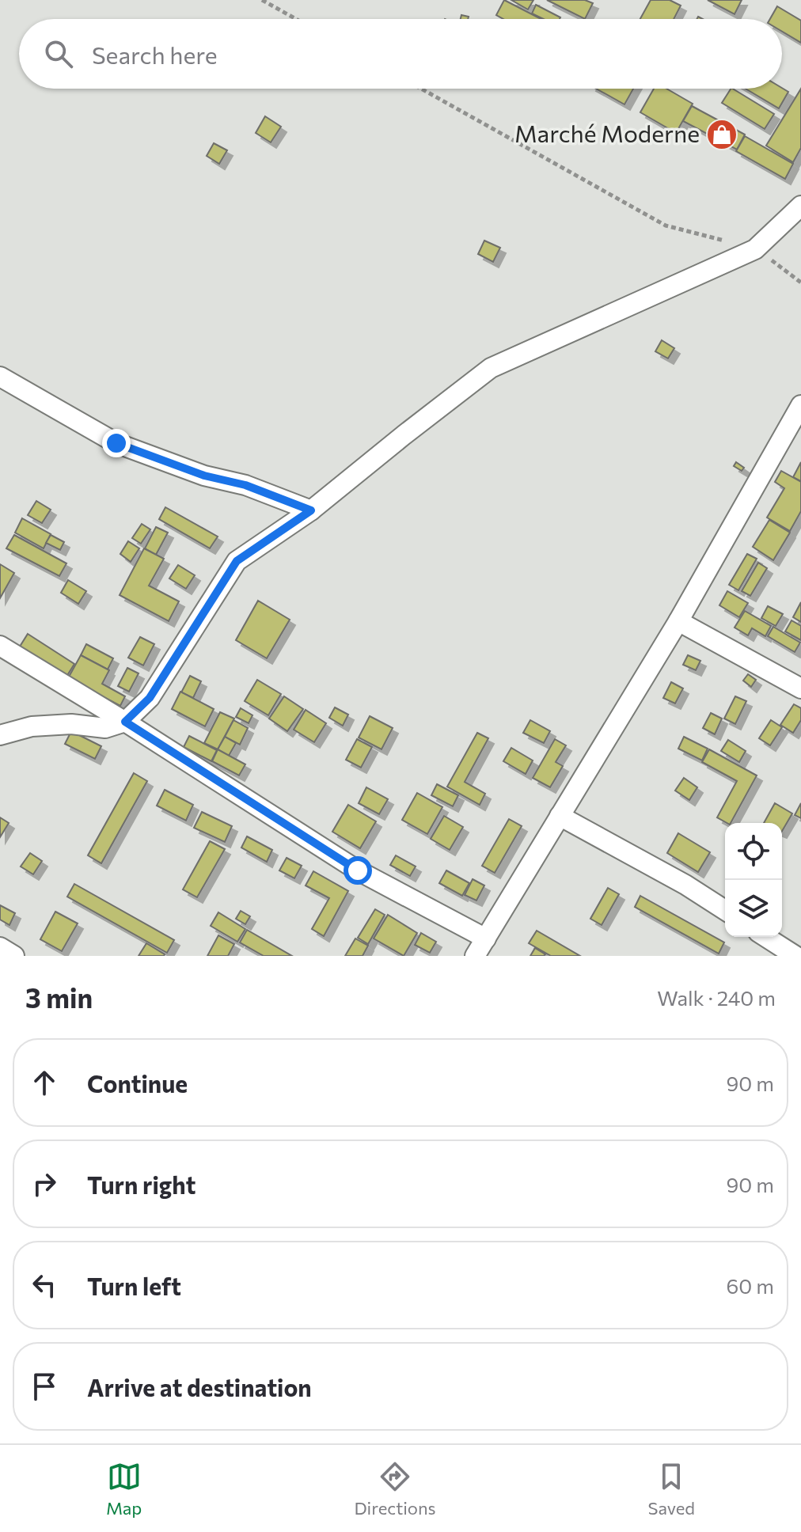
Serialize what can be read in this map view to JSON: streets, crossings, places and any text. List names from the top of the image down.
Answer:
{
  "places": {
    "shop": ["Marché Moderne"]
  },
  "page": {
    "search": "Search here",
    "heading": ["3 min", "Walk · 240 m"],
    "list": [
      ["Continue", "90 m"],
      ["Turn right", "90 m"],
      ["Turn left", "60 m"],
      "Arrive at destination"
    ],
    "nav": ["Map", "Directions", "Saved"]
  }
}
